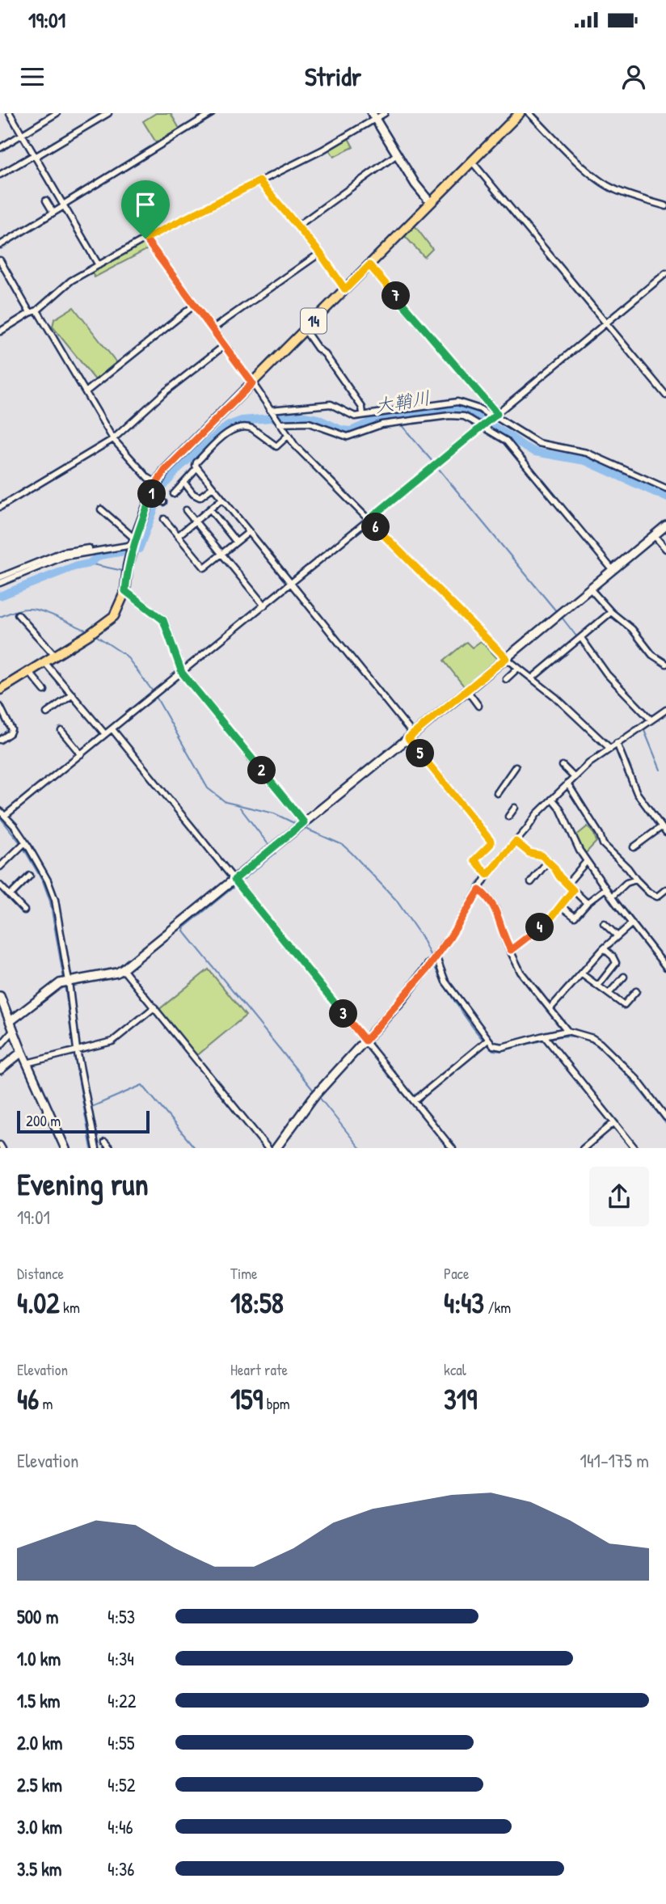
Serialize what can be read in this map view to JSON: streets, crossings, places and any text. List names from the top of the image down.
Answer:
{
  "streets": {
    "main road": ["14"]
  },
  "water": ["大鞘川"],
  "scale_bar": "200 m",
  "page": {
    "status": "19:01",
    "header": "Stridr",
    "pins": [
      "7",
      "1",
      "6",
      "5",
      "2",
      "4",
      "3"
    ],
    "scale": "200 m",
    "heading": ["Evening run", "19:01"],
    "stats": [
      ["Distance", "4.02 km"],
      ["Time", "18:58"],
      ["Pace", "4:43 /km"],
      ["Elevation", "46 m"],
      ["Heart rate", "159 bpm"],
      ["kcal", "319"]
    ],
    "chart": ["Elevation", "141–175 m"],
    "list": [
      {
        "name": "500 m",
        "note": "4:53"
      },
      {
        "name": "1.0 km",
        "note": "4:34"
      },
      {
        "name": "1.5 km",
        "note": "4:22"
      },
      {
        "name": "2.0 km",
        "note": "4:55"
      },
      {
        "name": "2.5 km",
        "note": "4:52"
      },
      {
        "name": "3.0 km",
        "note": "4:46"
      },
      {
        "name": "3.5 km",
        "note": "4:36"
      }
    ]
  }
}
